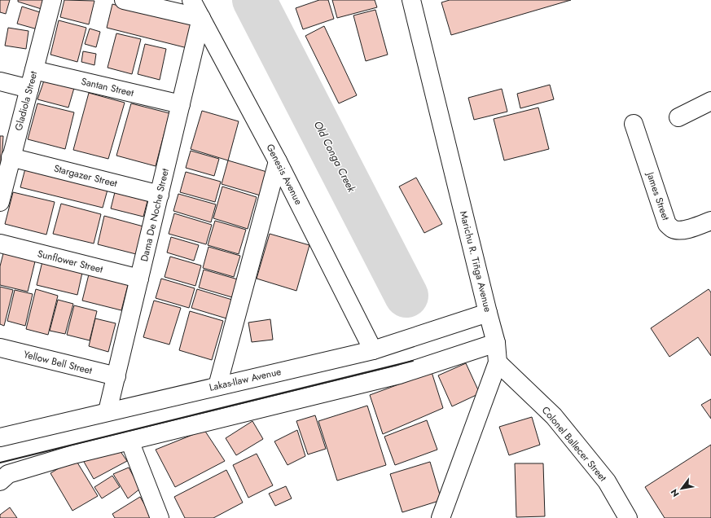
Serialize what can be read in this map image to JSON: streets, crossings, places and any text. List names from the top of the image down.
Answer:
{
  "streets": {
    "street": [
      "Santan Street",
      "Gladiola Street",
      "Genesis Avenue",
      "Stargazer Street",
      "James Street",
      "Dama De Noche Street",
      "Sunflower Street",
      "Marichu R. Tiñga Avenue",
      "Yellow Bell Street",
      "Lakas-Ilaw Avenue",
      "Colonel Ballecer Street"
    ]
  },
  "crossings": [
    ["Santan Street", "Gladiola Street"],
    ["Santan Street", "Dama De Noche Street"],
    ["Gladiola Street", "Stargazer Street"],
    ["Genesis Avenue", "Dama De Noche Street"],
    ["Genesis Avenue", "Lakas-Ilaw Avenue"],
    ["Stargazer Street", "Dama De Noche Street"],
    ["Dama De Noche Street", "Sunflower Street"],
    ["Dama De Noche Street", "Yellow Bell Street"],
    ["Dama De Noche Street", "Lakas-Ilaw Avenue"],
    ["Marichu R. Tiñga Avenue", "Lakas-Ilaw Avenue"],
    ["Marichu R. Tiñga Avenue", "Colonel Ballecer Street"]
  ],
  "water": ["Old Conga Creek"],
  "north": "bottom left"
}
